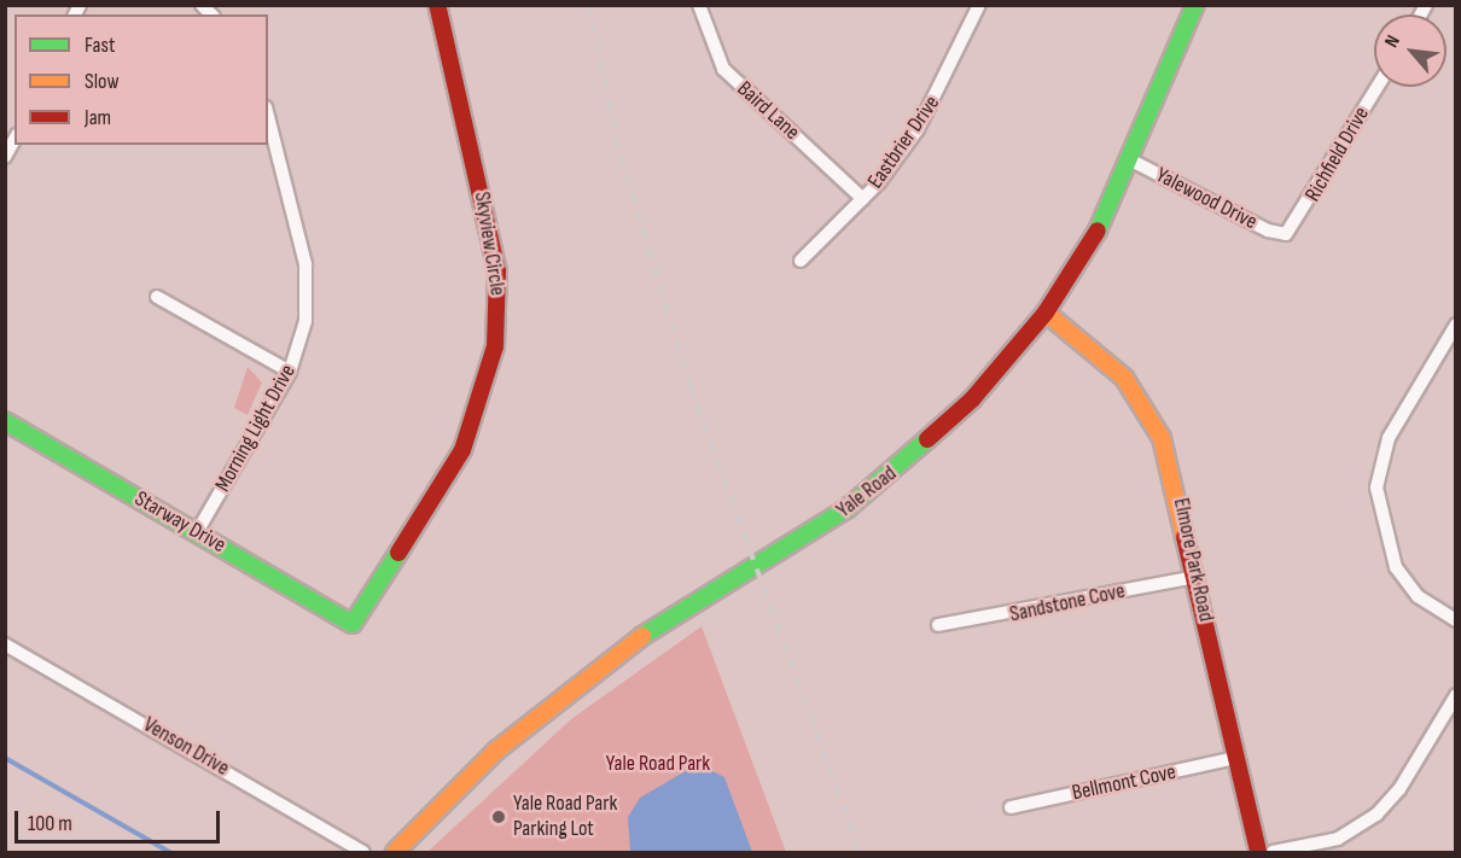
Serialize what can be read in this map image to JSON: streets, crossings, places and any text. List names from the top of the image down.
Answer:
{
  "streets": {
    "street": [
      "Baird Lane",
      "Eastbrier Drive",
      "Richfield Drive",
      "Yalewood Drive",
      "Skyview Circle",
      "Morning Light Drive",
      "Yale Road",
      "Starway Drive",
      "Elmore Park Road",
      "Sandstone Cove",
      "Venson Drive",
      "Bellmont Cove"
    ]
  },
  "crossings": [
    ["Baird Lane", "Eastbrier Drive"],
    ["Richfield Drive", "Yalewood Drive"],
    ["Yalewood Drive", "Yale Road"],
    ["Skyview Circle", "Starway Drive"],
    ["Morning Light Drive", "Starway Drive"],
    ["Yale Road", "Elmore Park Road"],
    ["Elmore Park Road", "Sandstone Cove"],
    ["Elmore Park Road", "Bellmont Cove"]
  ],
  "parks": ["Yale Road Park"],
  "places": ["Yale Road Park Parking Lot"],
  "legend": ["Fast", "Slow", "Jam"],
  "scale_bar": "100 m",
  "north": "top left"
}
